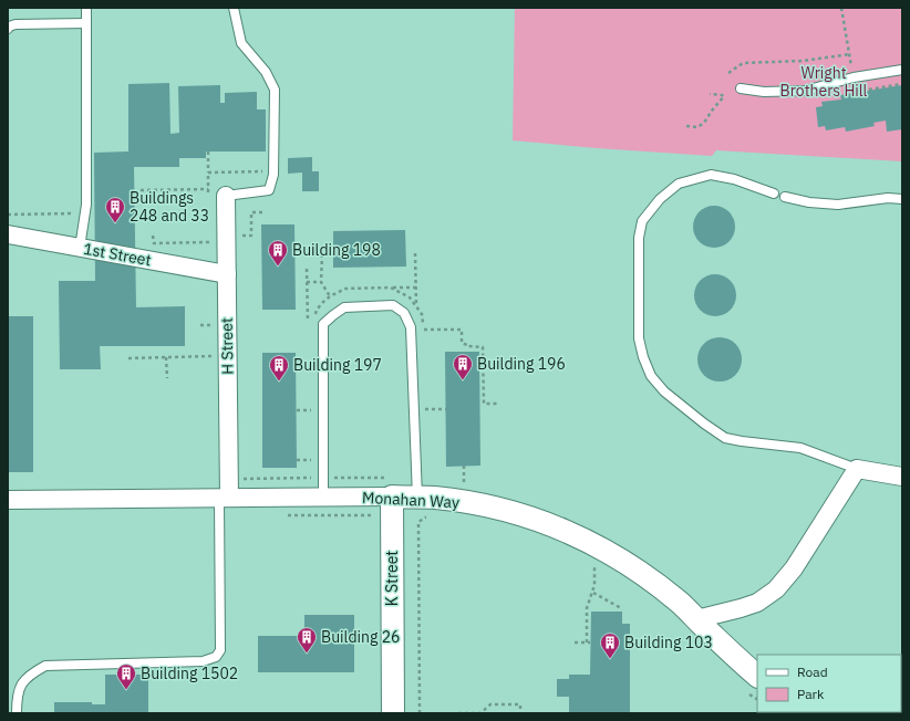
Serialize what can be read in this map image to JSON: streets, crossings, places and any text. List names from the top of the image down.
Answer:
{
  "streets": {
    "street": [
      "1st Street",
      "H Street",
      "Monahan Way",
      "K Street"
    ]
  },
  "crossings": [
    ["1st Street", "H Street"],
    ["H Street", "Monahan Way"],
    ["Monahan Way", "K Street"]
  ],
  "parks": ["Wright Brothers Hill"],
  "places": {
    "building": [
      "Buildings 248 and 33",
      "Building 198",
      "Building 196",
      "Building 197",
      "Building 26",
      "Building 103",
      "Building 1502"
    ]
  },
  "legend": ["Road", "Park"]
}
